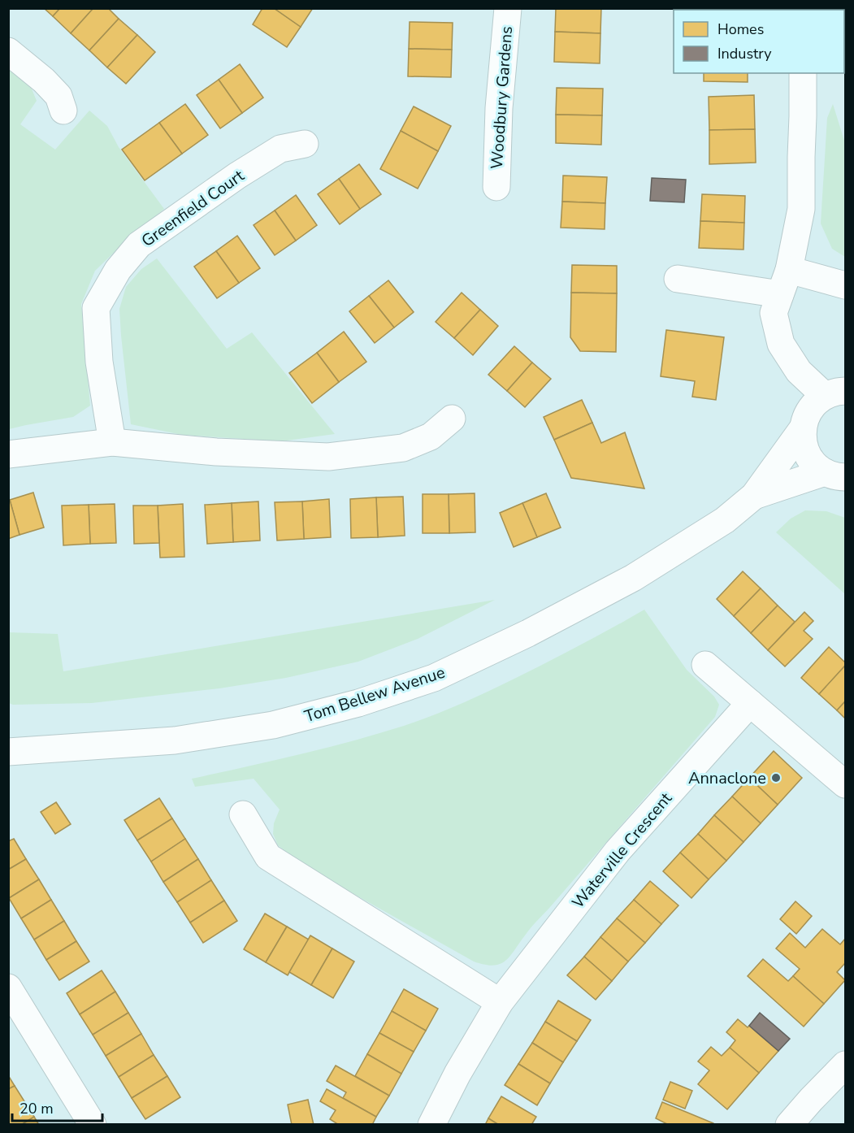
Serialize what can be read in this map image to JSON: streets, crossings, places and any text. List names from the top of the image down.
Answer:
{
  "streets": {
    "street": [
      "Woodbury Gardens",
      "Greenfield Court",
      "Tom Bellew Avenue",
      "Waterville Crescent"
    ]
  },
  "places": ["Annaclone"],
  "legend": ["Homes", "Industry"],
  "scale_bar": "20 m"
}
